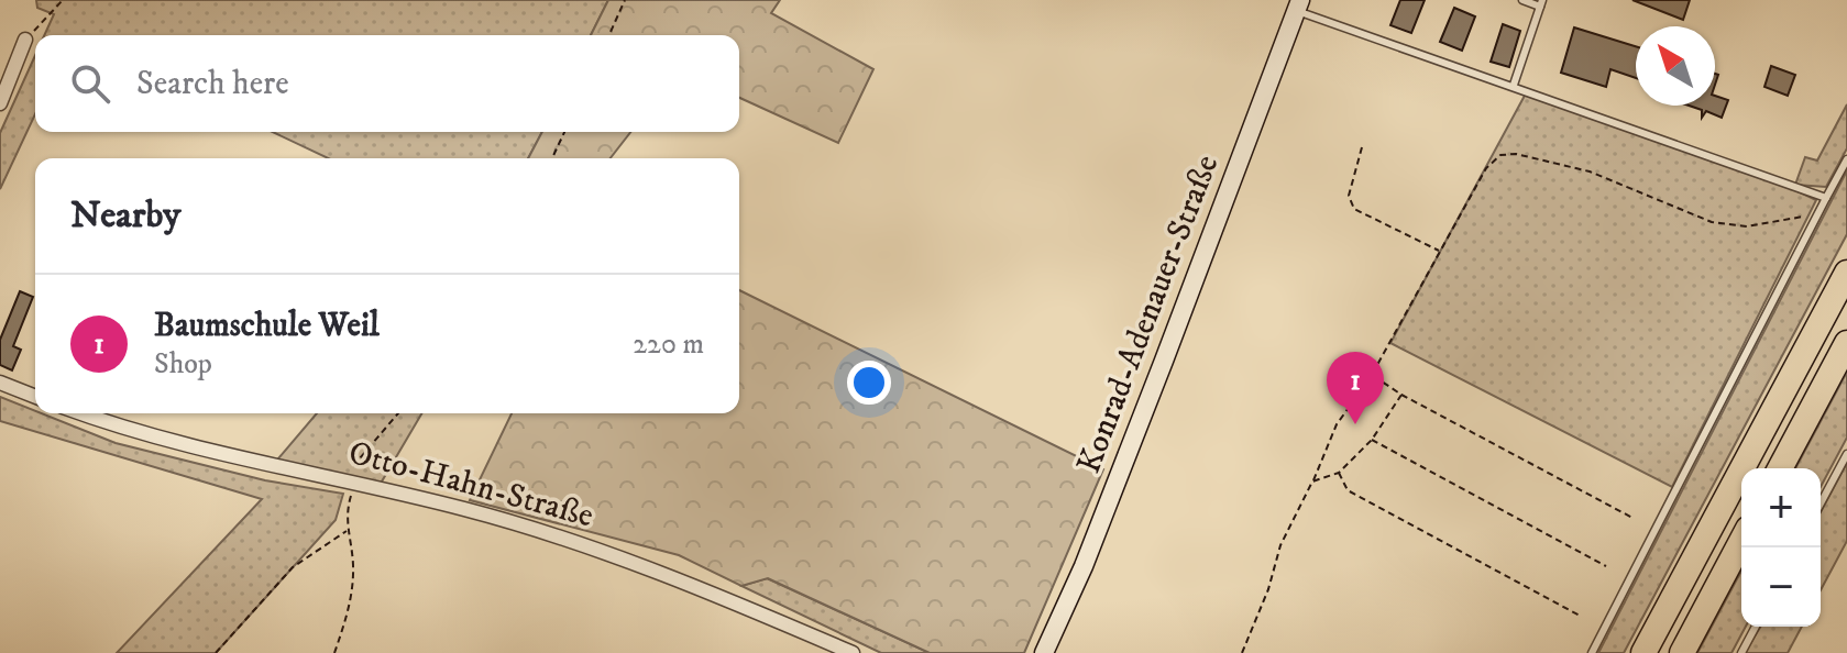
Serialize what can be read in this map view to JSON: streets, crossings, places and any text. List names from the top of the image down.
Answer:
{
  "streets": {
    "main road": ["Konrad-Adenauer-Straße"],
    "street": ["Otto-Hahn-Straße"]
  },
  "north": "top left",
  "page": {
    "search": "Search here",
    "heading": "Nearby",
    "list": [
      {
        "mark": "1",
        "name": "Baumschule Weil",
        "note": "Shop",
        "value": "220 m"
      }
    ],
    "pins": "1",
    "map_buttons": ["+", "−"]
  }
}
